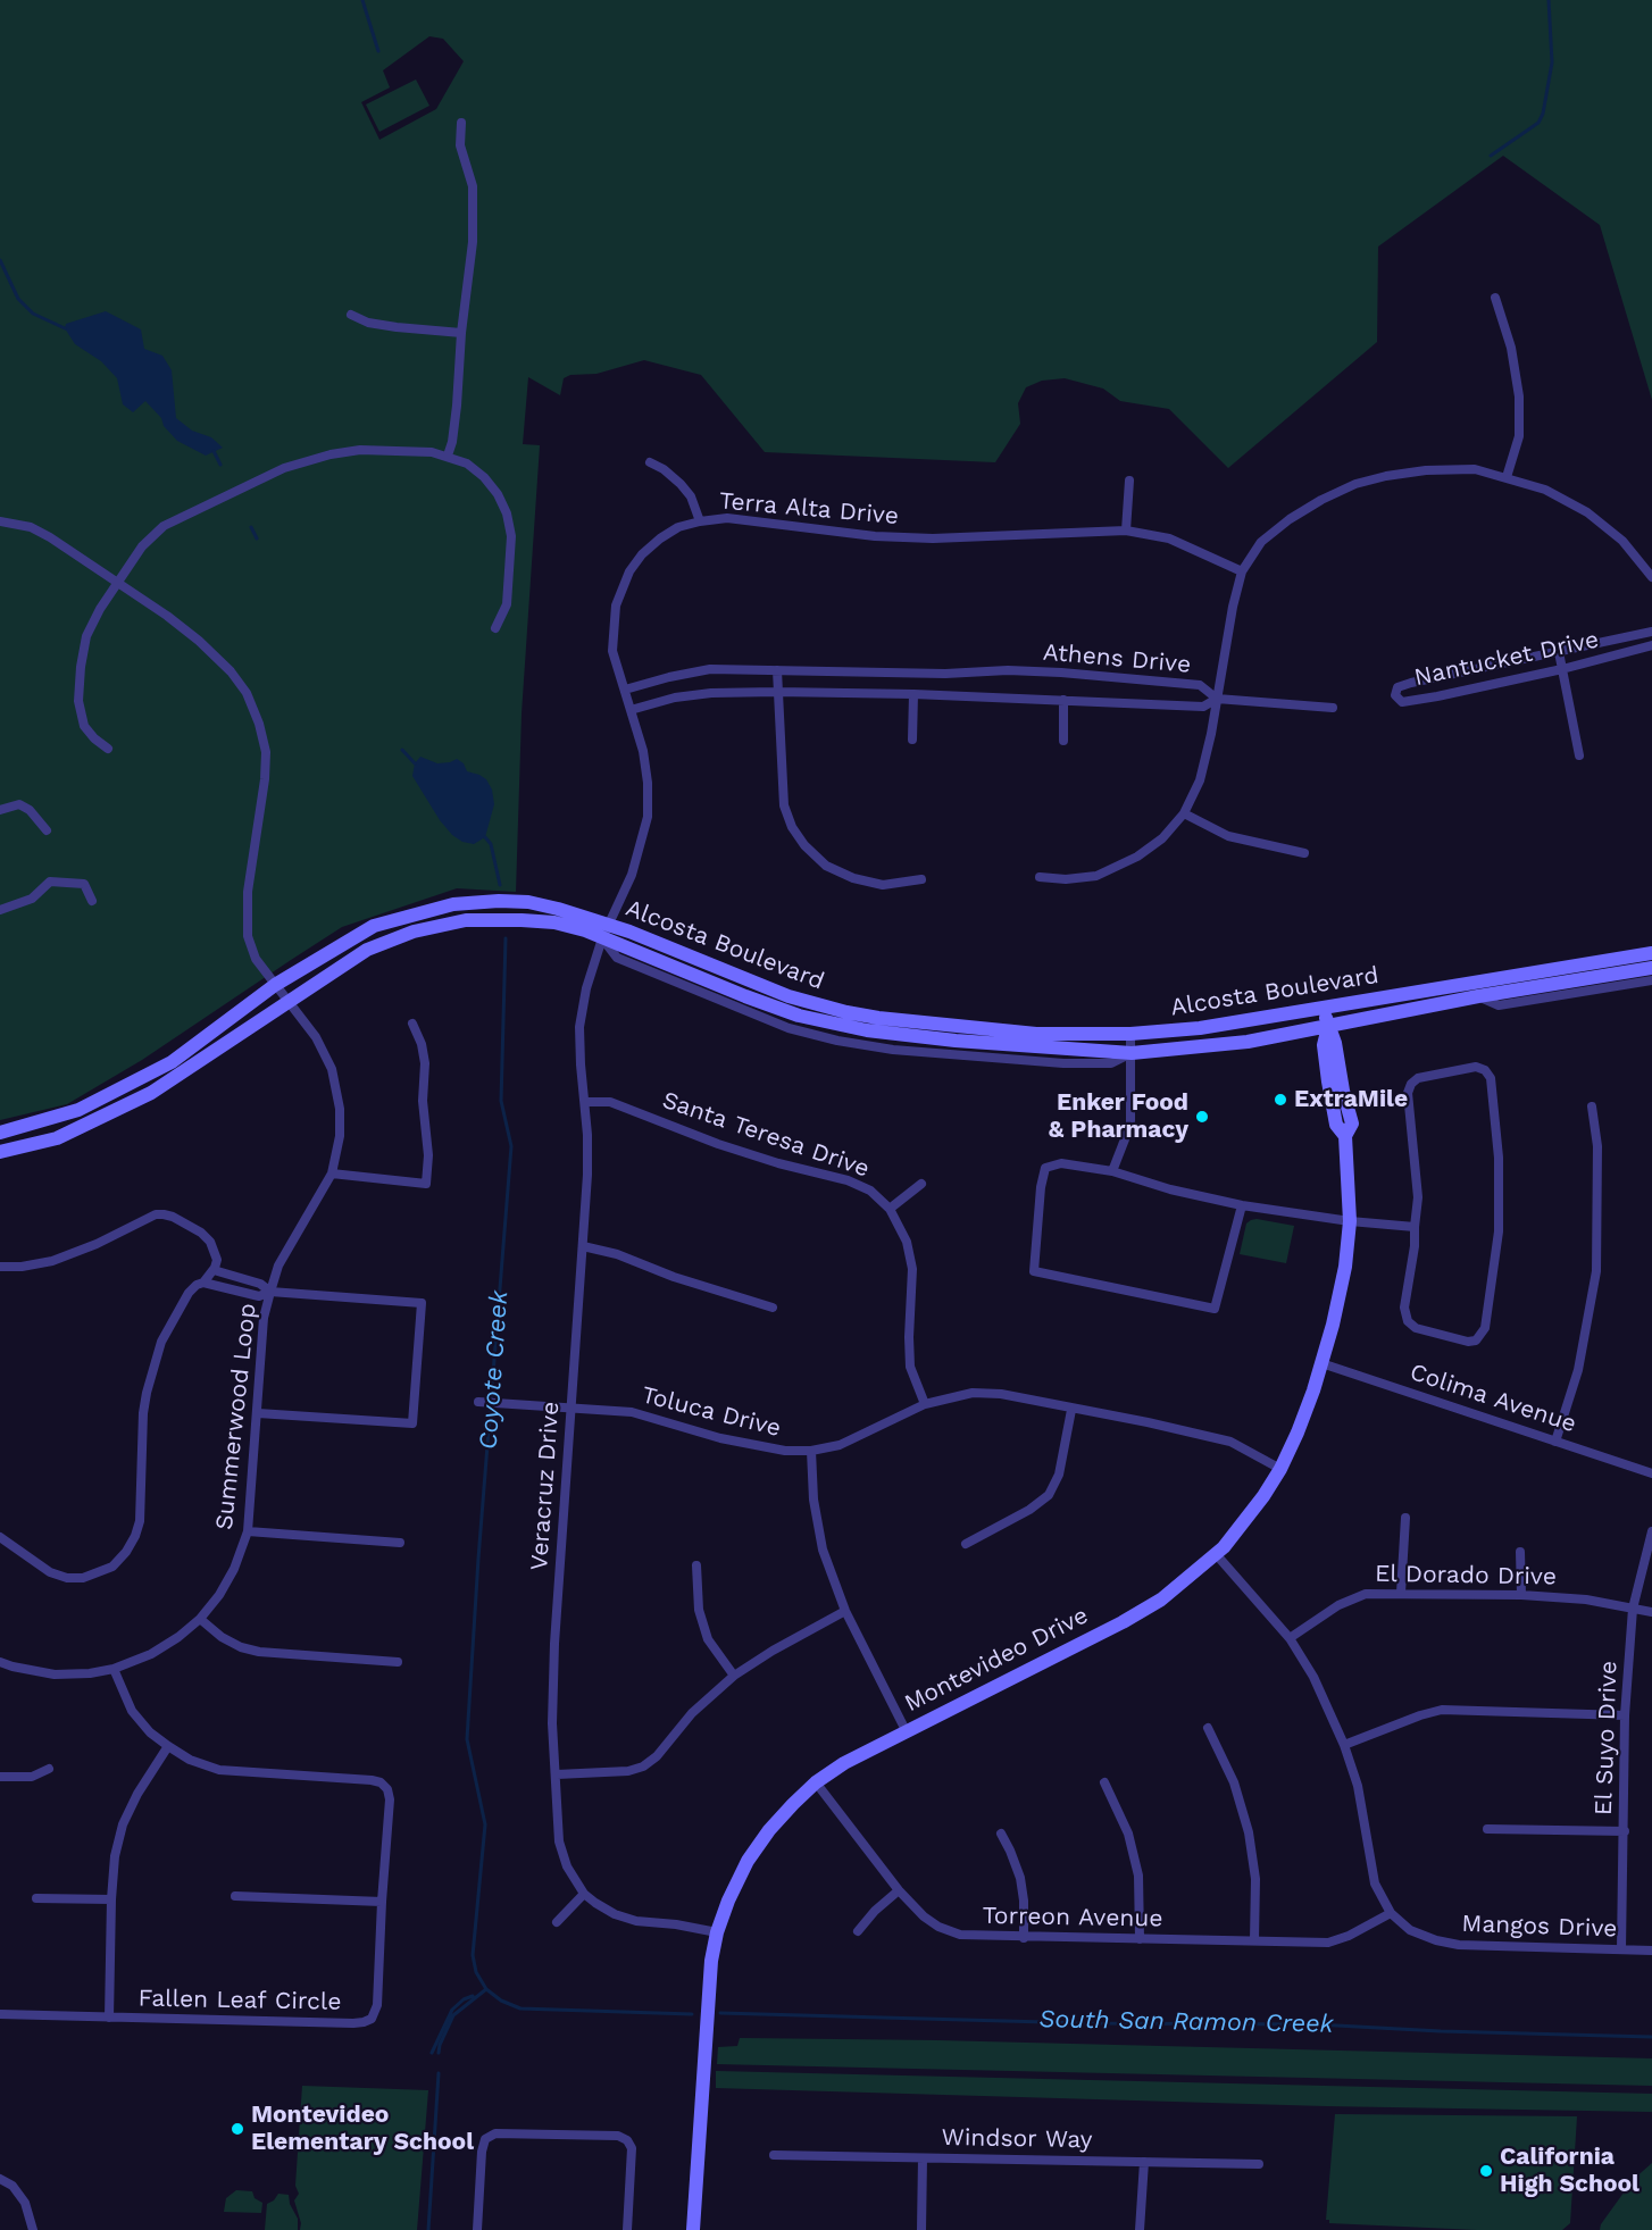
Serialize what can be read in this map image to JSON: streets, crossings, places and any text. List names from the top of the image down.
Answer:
{
  "streets": {
    "main road": ["Alcosta Boulevard", "Montevideo Drive"],
    "street": [
      "Terra Alta Drive",
      "Athens Drive",
      "Nantucket Drive",
      "Santa Teresa Drive",
      "Colima Avenue",
      "Toluca Drive",
      "Summerwood Loop",
      "Veracruz Drive",
      "El Dorado Drive",
      "El Suyo Drive",
      "Torreon Avenue",
      "Mangos Drive",
      "Fallen Leaf Circle",
      "Windsor Way"
    ]
  },
  "crossings": [
    ["Terra Alta Drive", "Athens Drive"],
    ["Terra Alta Drive", "Alcosta Boulevard"],
    ["Terra Alta Drive", "Veracruz Drive"],
    ["Alcosta Boulevard", "Summerwood Loop"],
    ["Alcosta Boulevard", "Veracruz Drive"],
    ["Alcosta Boulevard", "Montevideo Drive"],
    ["Santa Teresa Drive", "Toluca Drive"],
    ["Santa Teresa Drive", "Veracruz Drive"],
    ["Colima Avenue", "Montevideo Drive"],
    ["Toluca Drive", "Veracruz Drive"],
    ["Toluca Drive", "Montevideo Drive"],
    ["Summerwood Loop", "Fallen Leaf Circle"],
    ["Veracruz Drive", "Montevideo Drive"],
    ["El Dorado Drive", "El Suyo Drive"],
    ["El Dorado Drive", "Mangos Drive"],
    ["Montevideo Drive", "Torreon Avenue"],
    ["Montevideo Drive", "Mangos Drive"],
    ["El Suyo Drive", "Mangos Drive"],
    ["Torreon Avenue", "Mangos Drive"]
  ],
  "water": ["Coyote Creek", "South San Ramon Creek"],
  "places": [
    "ExtraMile",
    "Enker Food & Pharmacy",
    "Montevideo Elementary School",
    "California High School"
  ]
}
